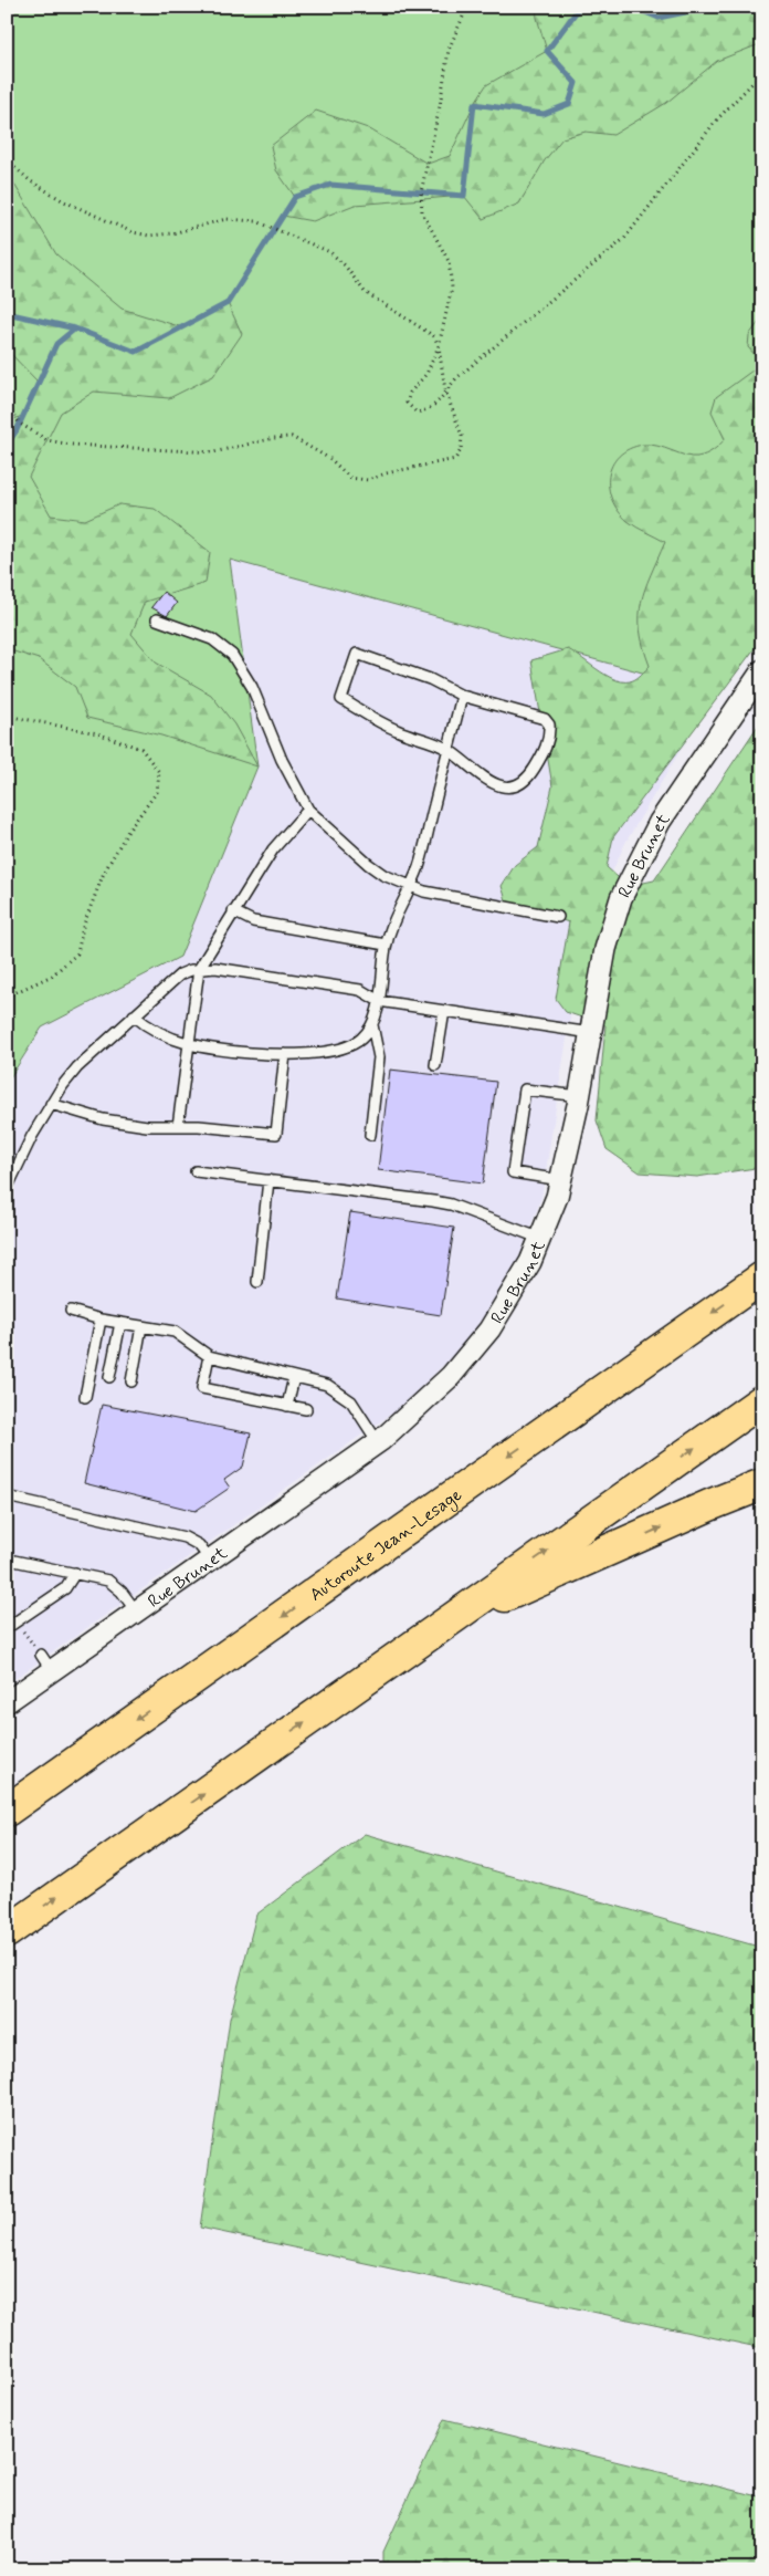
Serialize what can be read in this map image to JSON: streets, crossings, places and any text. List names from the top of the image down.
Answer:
{
  "streets": {
    "highway": ["Autoroute Jean-Lesage"],
    "street": ["Rue Brunet"]
  }
}
